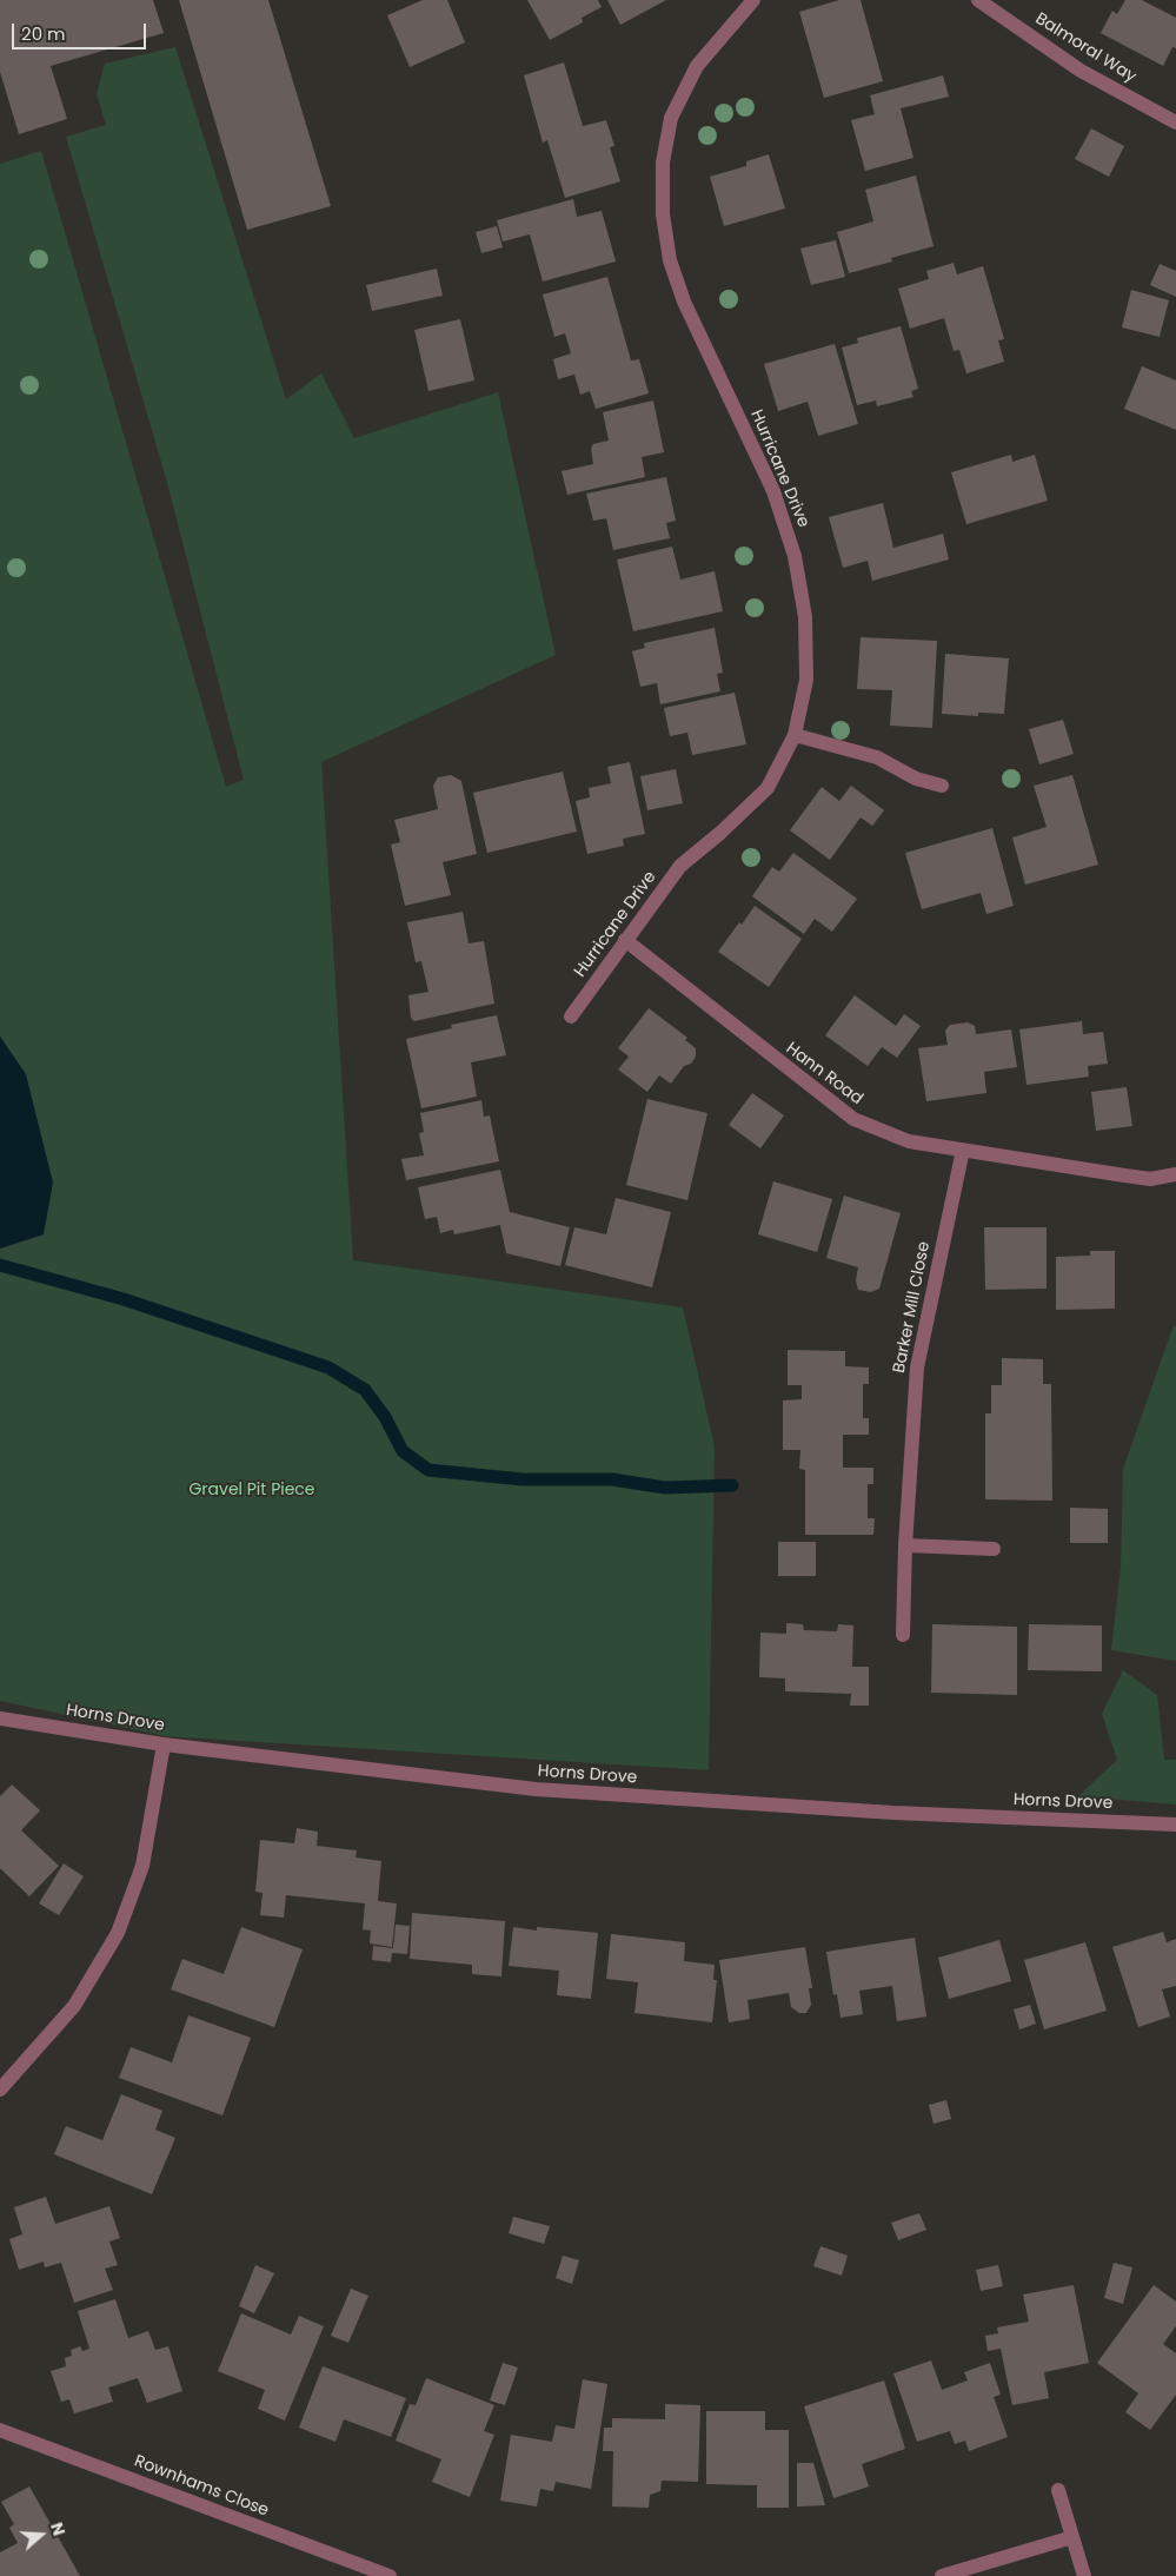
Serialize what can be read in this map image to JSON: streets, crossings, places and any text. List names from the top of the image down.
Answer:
{
  "streets": {
    "street": [
      "Balmoral Way",
      "Hurricane Drive",
      "Hann Road",
      "Barker Mill Close",
      "Horns Drove",
      "Rownhams Close"
    ]
  },
  "crossings": [
    ["Hurricane Drive", "Hann Road"],
    ["Hann Road", "Barker Mill Close"]
  ],
  "parks": ["Gravel Pit Piece"],
  "scale_bar": "20 m",
  "north": "right"
}
